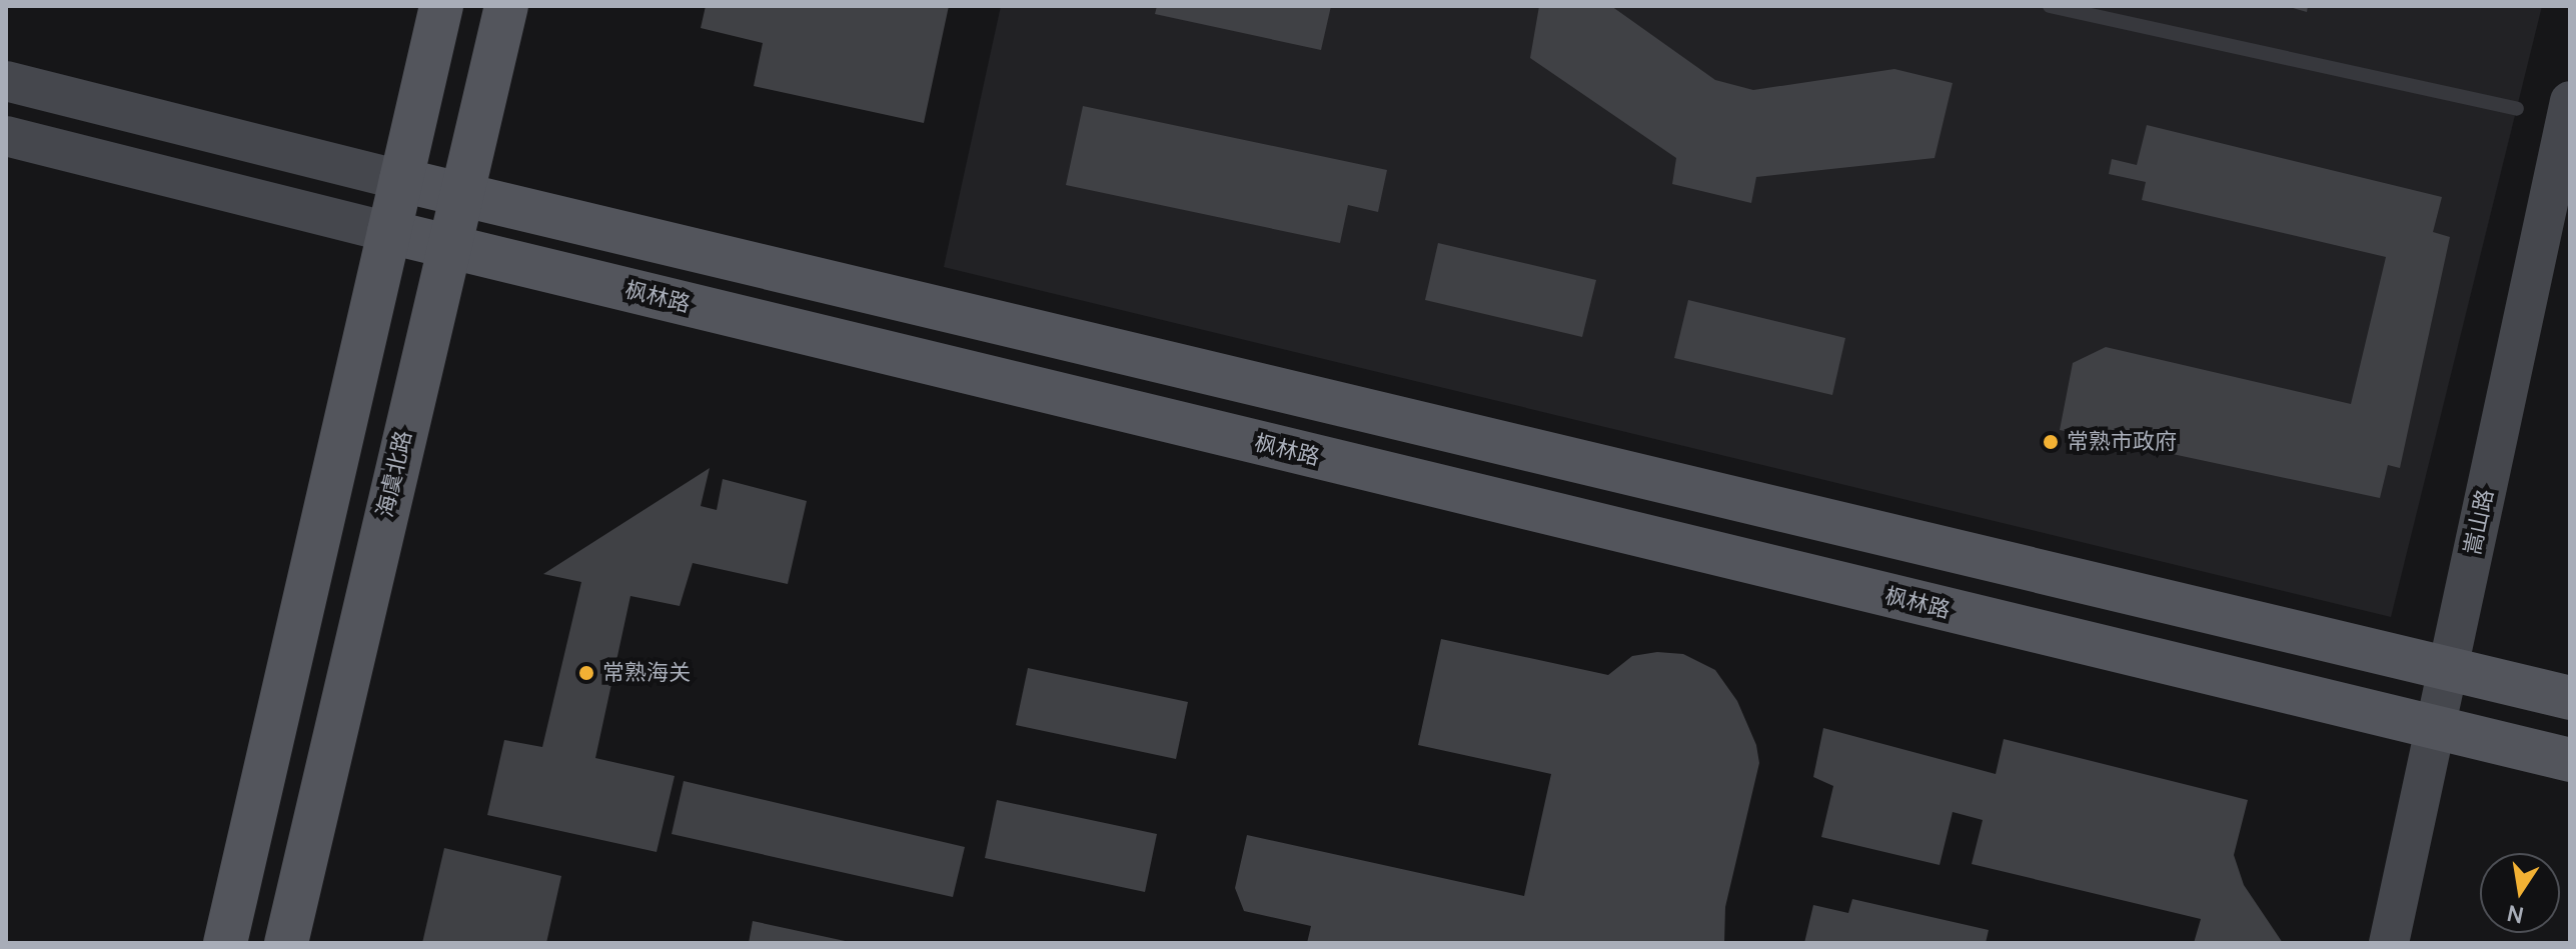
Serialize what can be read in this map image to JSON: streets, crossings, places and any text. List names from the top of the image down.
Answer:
{
  "streets": {
    "main road": ["枫林路", "海虞北路"],
    "street": ["嵩山路"]
  },
  "crossings": [
    ["枫林路", "海虞北路"],
    ["枫林路", "嵩山路"]
  ],
  "places": ["常熟市政府", "常熟海关"],
  "north": "bottom"
}
